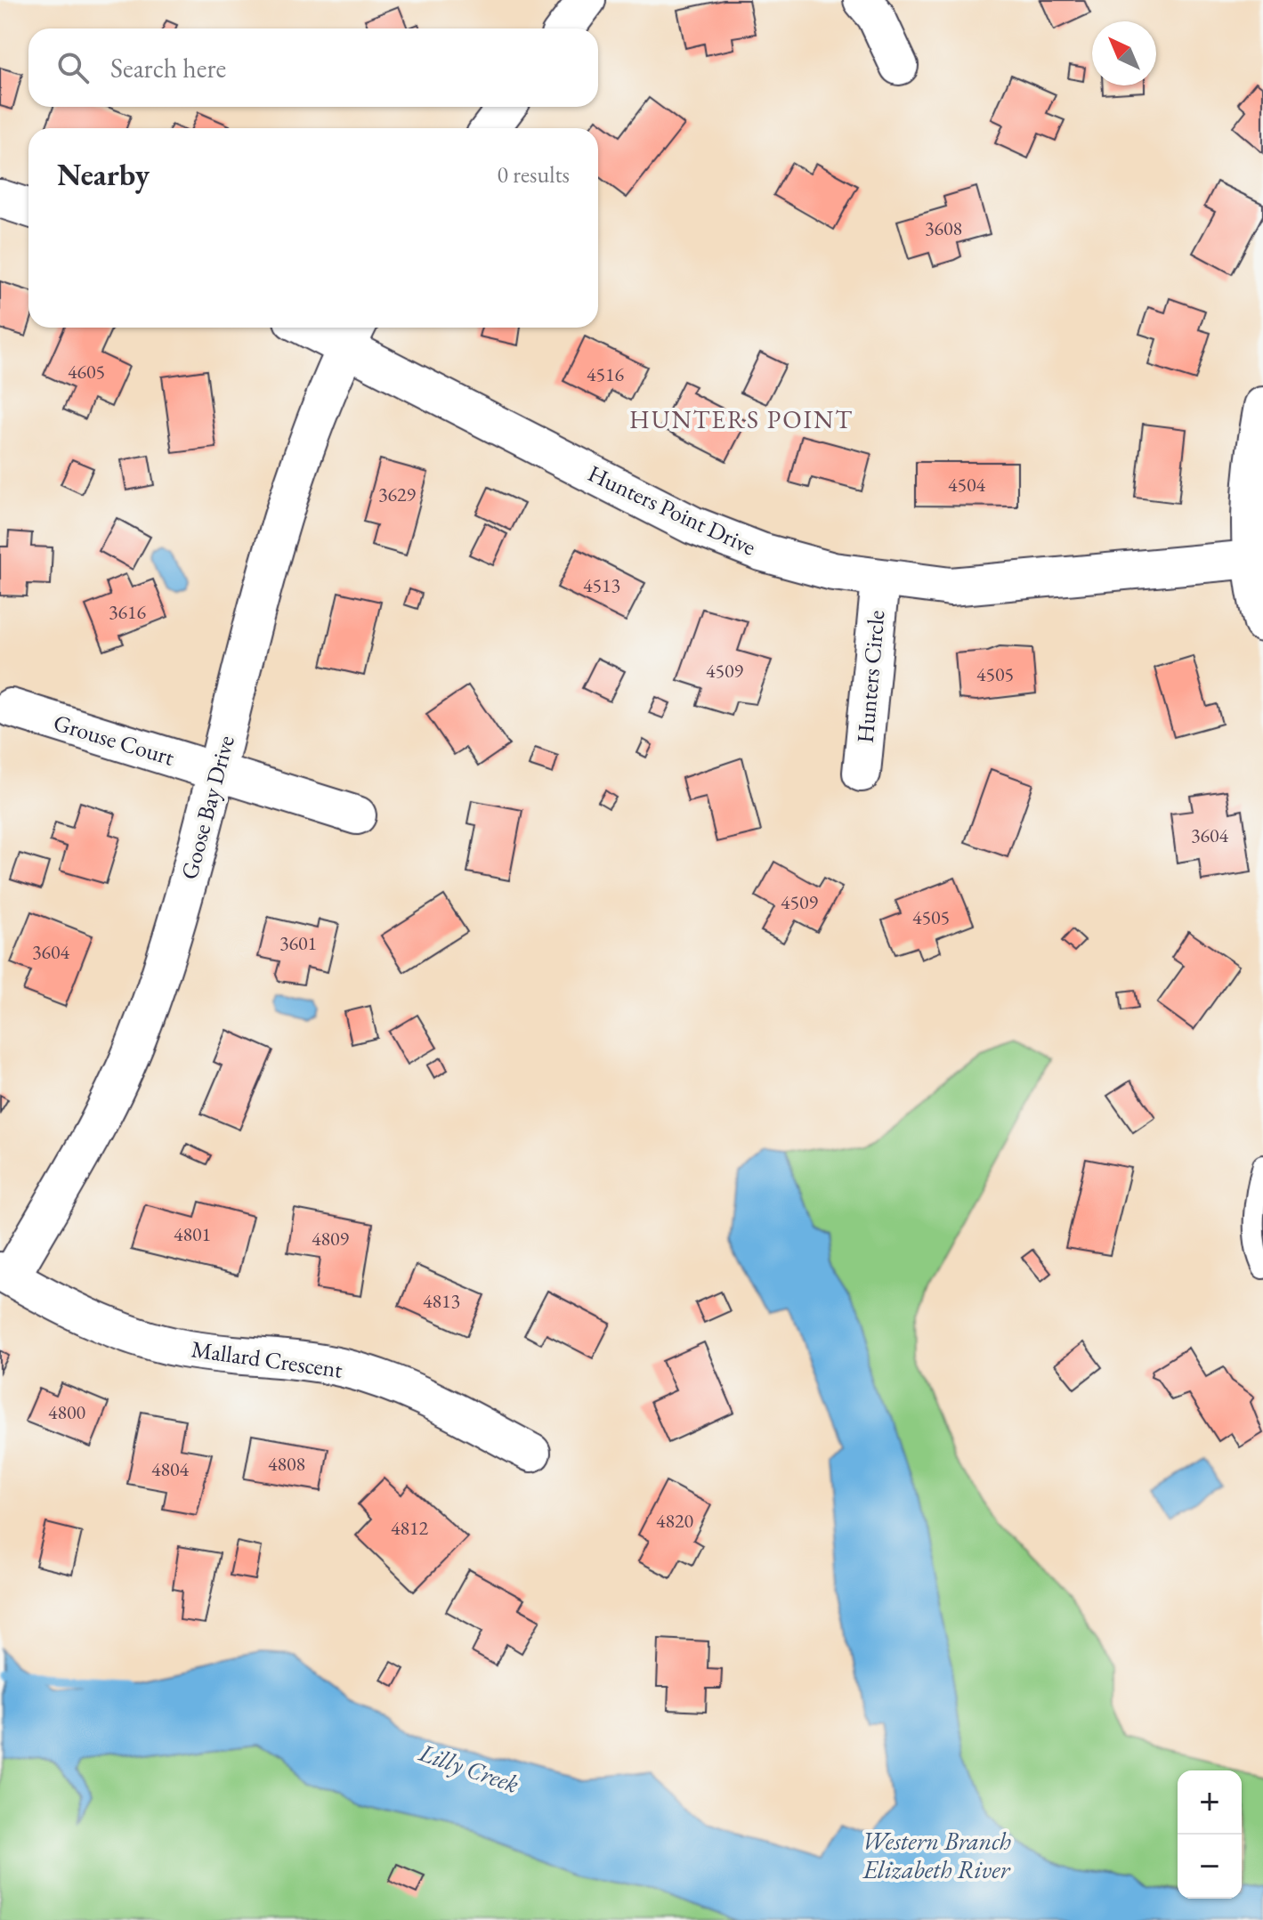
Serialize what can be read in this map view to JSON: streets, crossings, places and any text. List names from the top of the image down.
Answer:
{
  "streets": {
    "street": [
      "Hunters Point Drive",
      "Hunters Circle",
      "Grouse Court",
      "Goose Bay Drive",
      "Mallard Crescent"
    ]
  },
  "crossings": [
    ["Hunters Point Drive", "Hunters Circle"],
    ["Hunters Point Drive", "Goose Bay Drive"],
    ["Grouse Court", "Goose Bay Drive"],
    ["Goose Bay Drive", "Mallard Crescent"]
  ],
  "districts": ["HUNTERS POINT"],
  "water": ["Lilly Creek", "Western Branch Elizabeth River"],
  "house_numbers": [
    "3608",
    "4605",
    "4516",
    "4504",
    "3629",
    "4513",
    "3616",
    "4509",
    "4505",
    "3604",
    "4509",
    "4505",
    "3601",
    "3604",
    "4801",
    "4809",
    "4813",
    "4800",
    "4808",
    "4804",
    "4820",
    "4812"
  ],
  "north": "top left",
  "page": {
    "search": "Search here",
    "heading": ["Nearby", "0 results"],
    "map_buttons": ["+", "−"]
  }
}
